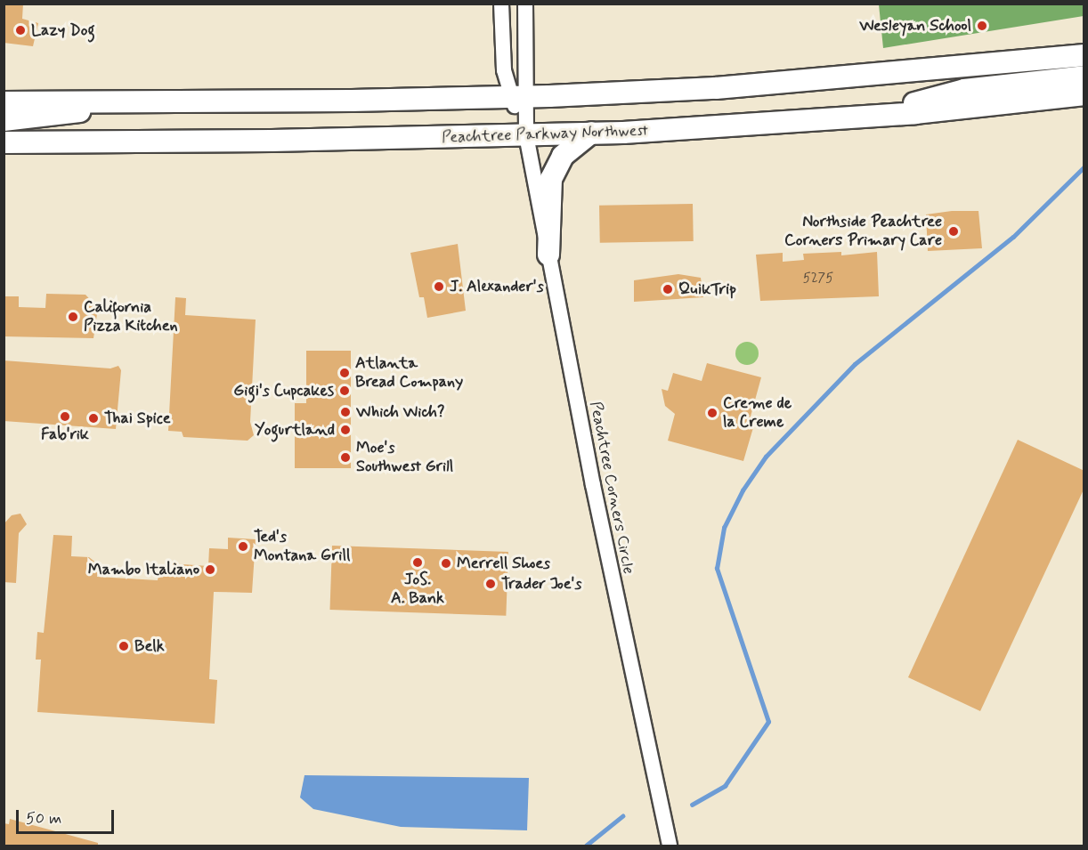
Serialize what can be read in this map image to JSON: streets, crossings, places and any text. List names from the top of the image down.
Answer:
{
  "streets": {
    "highway": ["Peachtree Parkway Northwest"],
    "street": ["Peachtree Corners Circle"]
  },
  "crossings": [
    ["Peachtree Parkway Northwest", "Peachtree Corners Circle"]
  ],
  "places": [
    "Wesleyan School",
    "Lazy Dog",
    "Northside Peachtree Corners Primary Care",
    "J. Alexander's",
    "QuikTrip",
    "California Pizza Kitchen",
    "Atlanta Bread Company",
    "Gigi's Cupcakes",
    "Which Wich?",
    "Creme de la Creme",
    "Fab'rik",
    "Thai Spice",
    "Yogurtland",
    "Moe's Southwest Grill",
    "Ted's Montana Grill",
    "JoS. A. Bank",
    "Merrell Shoes",
    "Mambo Italiano",
    "Trader Joe's",
    "Belk"
  ],
  "house_numbers": ["5275"],
  "scale_bar": "50 m"
}
